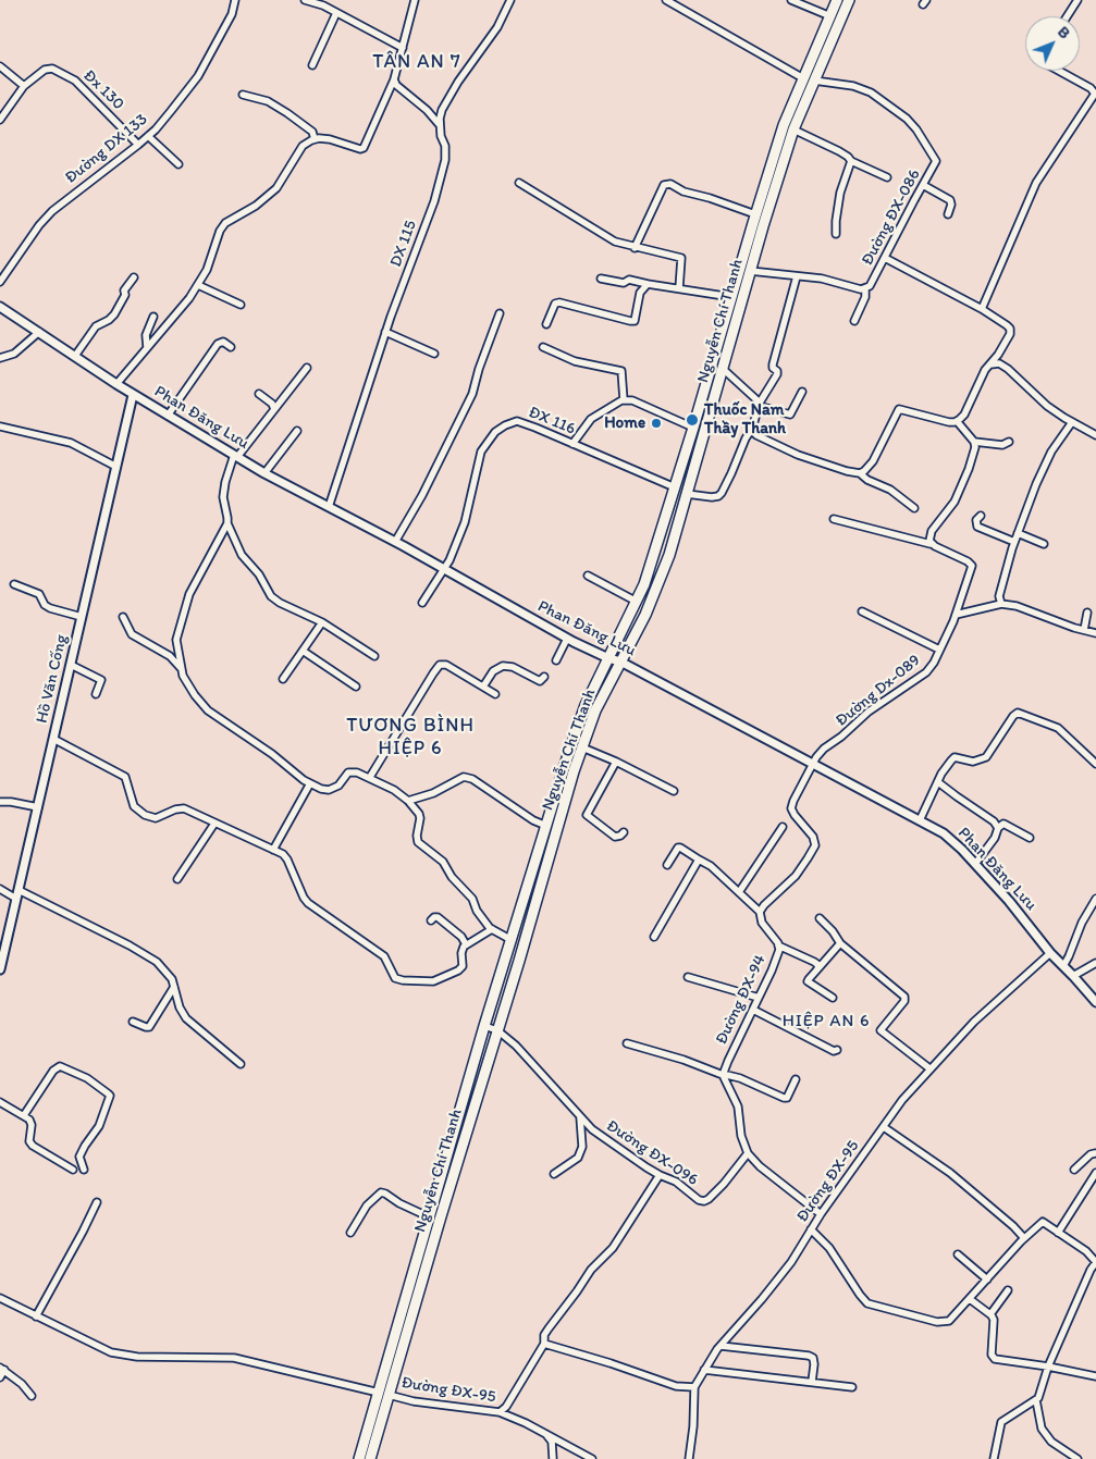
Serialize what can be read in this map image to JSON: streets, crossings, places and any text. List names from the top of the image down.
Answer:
{
  "streets": {
    "main road": ["Nguyễn Chí Thanh"],
    "street": [
      "Đx 130",
      "Đường DX 133",
      "Đường ĐX-086",
      "DX 115",
      "Phan Đăng Lưu",
      "ĐX 116",
      "Hồ Văn Cống",
      "Đường Dx-089",
      "Đường ĐX-94",
      "Đường ĐX-096",
      "Đường ĐX-95"
    ]
  },
  "crossings": [
    ["Đx 130", "Đường DX 133"],
    ["Đường ĐX-086", "Nguyễn Chí Thanh"],
    ["DX 115", "Phan Đăng Lưu"],
    ["Nguyễn Chí Thanh", "Phan Đăng Lưu"],
    ["Nguyễn Chí Thanh", "ĐX 116"],
    ["Nguyễn Chí Thanh", "Đường ĐX-096"],
    ["Nguyễn Chí Thanh", "Đường ĐX-95"],
    ["Phan Đăng Lưu", "ĐX 116"],
    ["Phan Đăng Lưu", "Hồ Văn Cống"],
    ["Phan Đăng Lưu", "Đường Dx-089"],
    ["Phan Đăng Lưu", "Đường ĐX-95"]
  ],
  "districts": ["TÂN AN 7", "TƯƠNG BÌNH HIỆP 6", "HIỆP AN 6"],
  "places": ["Thuốc Nam Thầy Thanh", "Home"],
  "north": "top right"
}
